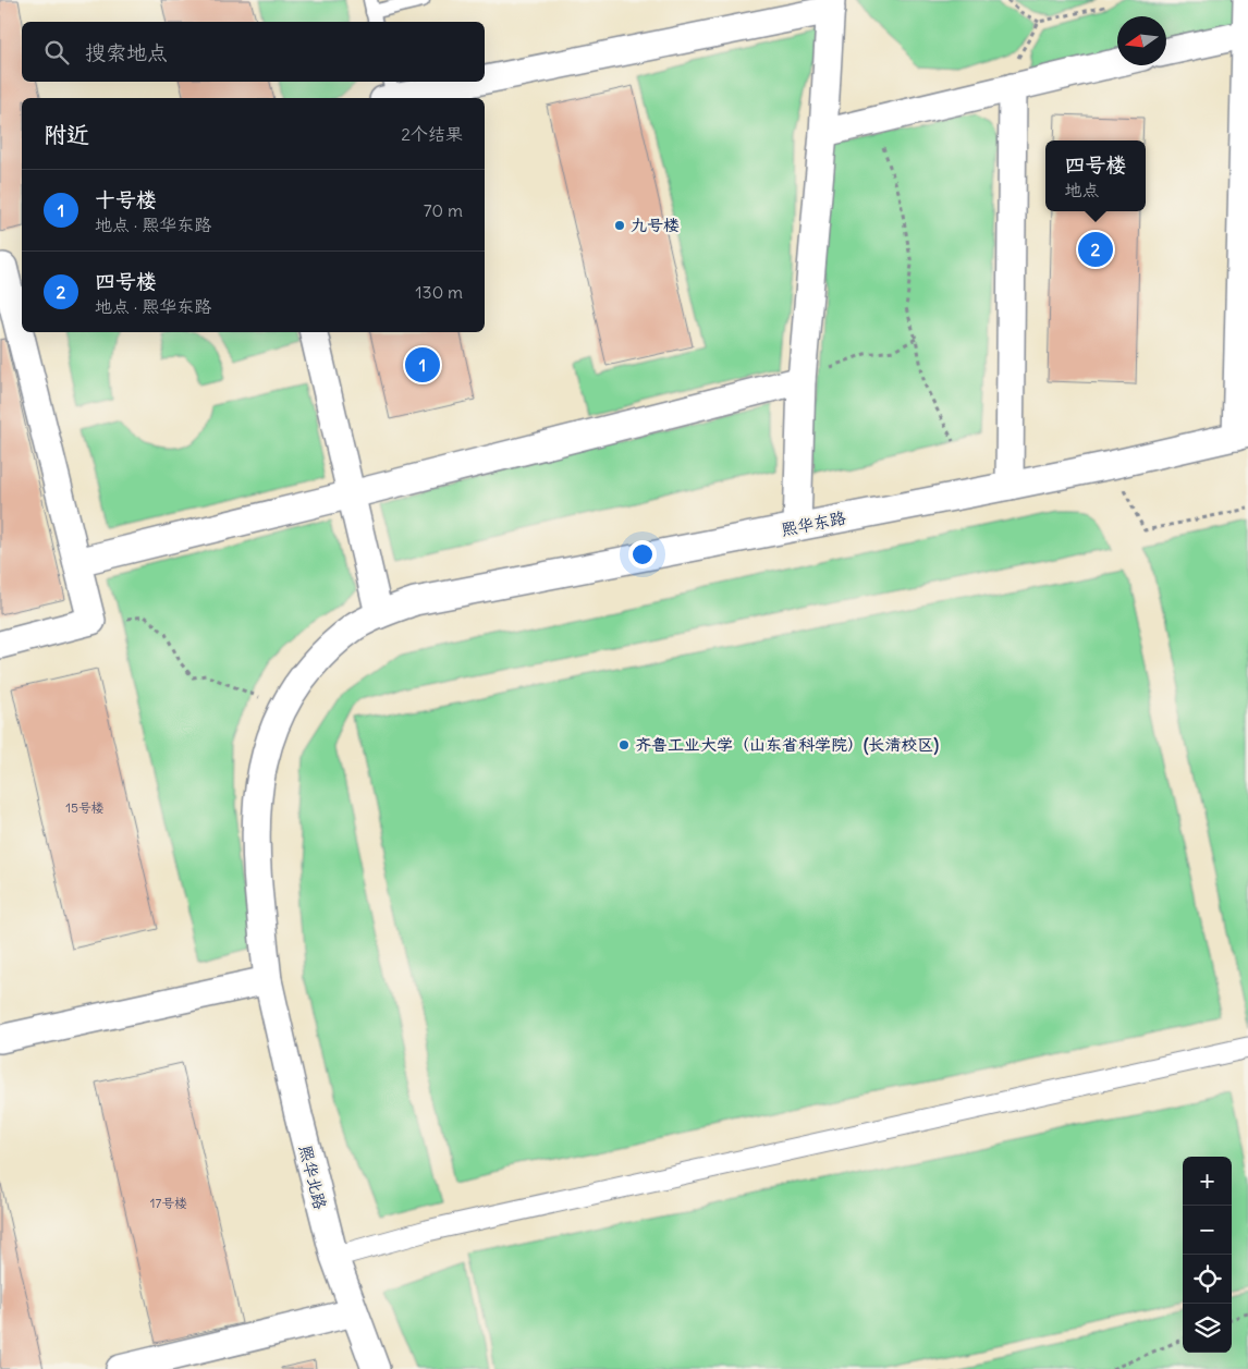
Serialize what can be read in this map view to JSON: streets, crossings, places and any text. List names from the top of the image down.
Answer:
{
  "streets": {
    "street": ["熙华东路", "熙华北路"]
  },
  "crossings": [
    ["熙华东路", "熙华北路"]
  ],
  "places": ["九号楼", "齐鲁工业大学（山东省科学院）(长清校区)"],
  "house_numbers": ["15号楼", "17号楼"],
  "north": "left",
  "page": {
    "search": "搜索地点",
    "heading": ["附近", "2个结果"],
    "popup": ["四号楼", "地点"],
    "list": [
      {
        "mark": "1",
        "name": "十号楼",
        "note": "地点 · 熙华东路",
        "value": "70 m"
      },
      {
        "mark": "2",
        "name": "四号楼",
        "note": "地点 · 熙华东路",
        "value": "130 m"
      }
    ],
    "pins": ["2", "1"],
    "map_buttons": ["+", "−"]
  }
}
